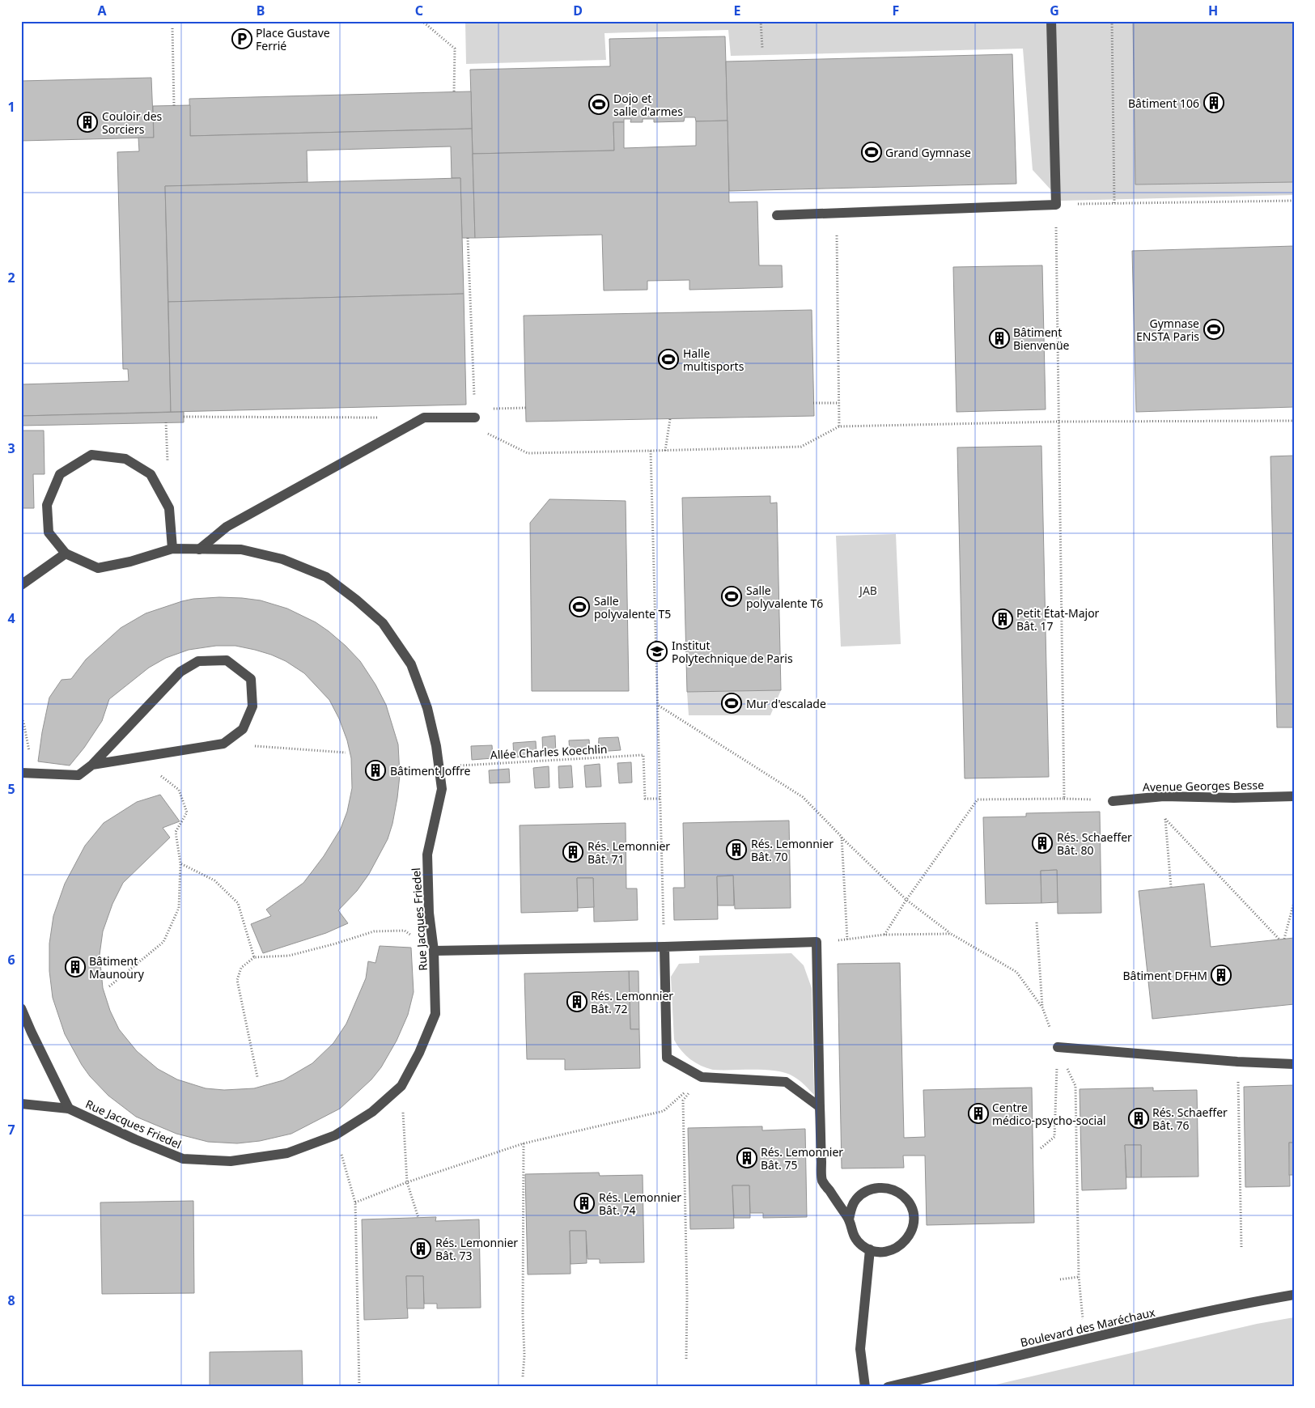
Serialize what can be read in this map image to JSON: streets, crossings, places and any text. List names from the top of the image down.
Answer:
{
  "streets": {
    "street": ["Avenue Georges Besse", "Rue Jacques Friedel", "Boulevard des Maréchaux"],
    "path": ["Allée Charles Koechlin"]
  },
  "parks": ["JAB"],
  "places": {
    "parking": ["Place Gustave Ferrié"],
    "building": [
      "Bâtiment 106",
      "Couloir des Sorciers",
      "Bâtiment Bienvenüe",
      "Petit État-Major Bât. 17",
      "Bâtiment Joffre",
      "Rés. Schaeffer Bât. 80",
      "Rés. Lemonnier Bât. 70",
      "Rés. Lemonnier Bât. 71",
      "Bâtiment Maunoury",
      "Bâtiment DFHM",
      "Rés. Lemonnier Bât. 72",
      "Centre médico-psycho-social",
      "Rés. Schaeffer Bât. 76",
      "Rés. Lemonnier Bât. 75",
      "Rés. Lemonnier Bât. 74",
      "Rés. Lemonnier Bât. 73"
    ],
    "sports": [
      "Dojo et salle d'armes",
      "Grand Gymnase",
      "Gymnase ENSTA Paris",
      "Halle multisports",
      "Salle polyvalente T6",
      "Salle polyvalente T5",
      "Mur d'escalade"
    ],
    "school or university": ["Institut Polytechnique de Paris"]
  },
  "grid": {
    "columns": [
      "A",
      "B",
      "C",
      "D",
      "E",
      "F",
      "G",
      "H"
    ],
    "rows": [
      "1",
      "2",
      "3",
      "4",
      "5",
      "6",
      "7",
      "8"
    ]
  }
}
